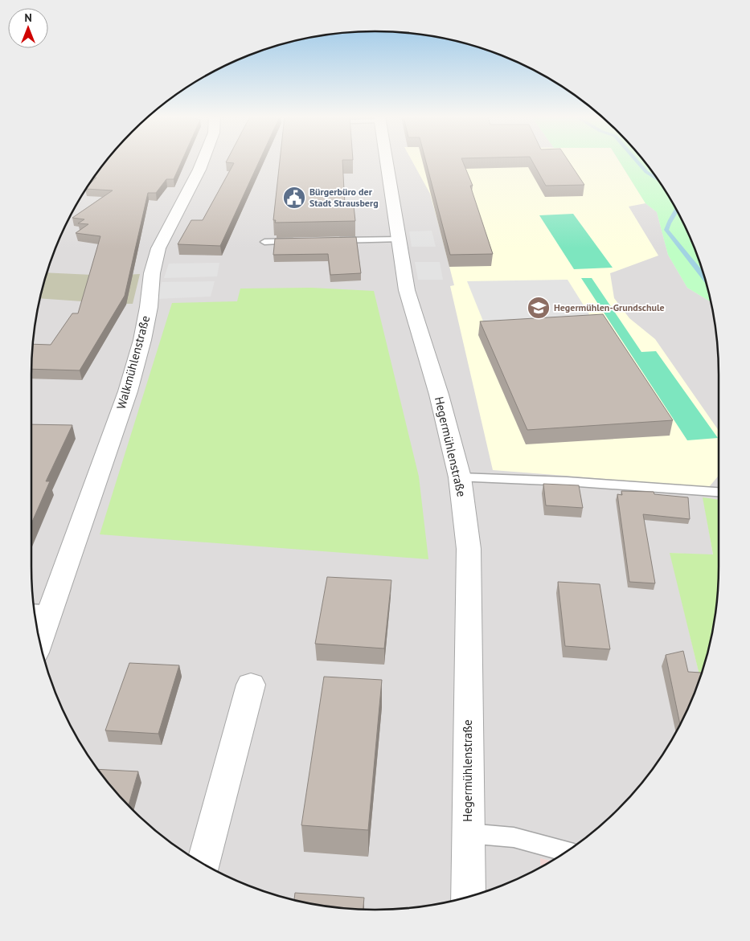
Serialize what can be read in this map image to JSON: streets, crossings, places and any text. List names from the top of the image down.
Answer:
{
  "streets": {
    "street": ["Walkmühlenstraße", "Hegermühlenstraße"]
  },
  "places": {
    "public building": ["Bürgerbüro der Stadt Strausberg"],
    "school or university": ["Hegermühlen-Grundschule"]
  },
  "north": "top"
}
